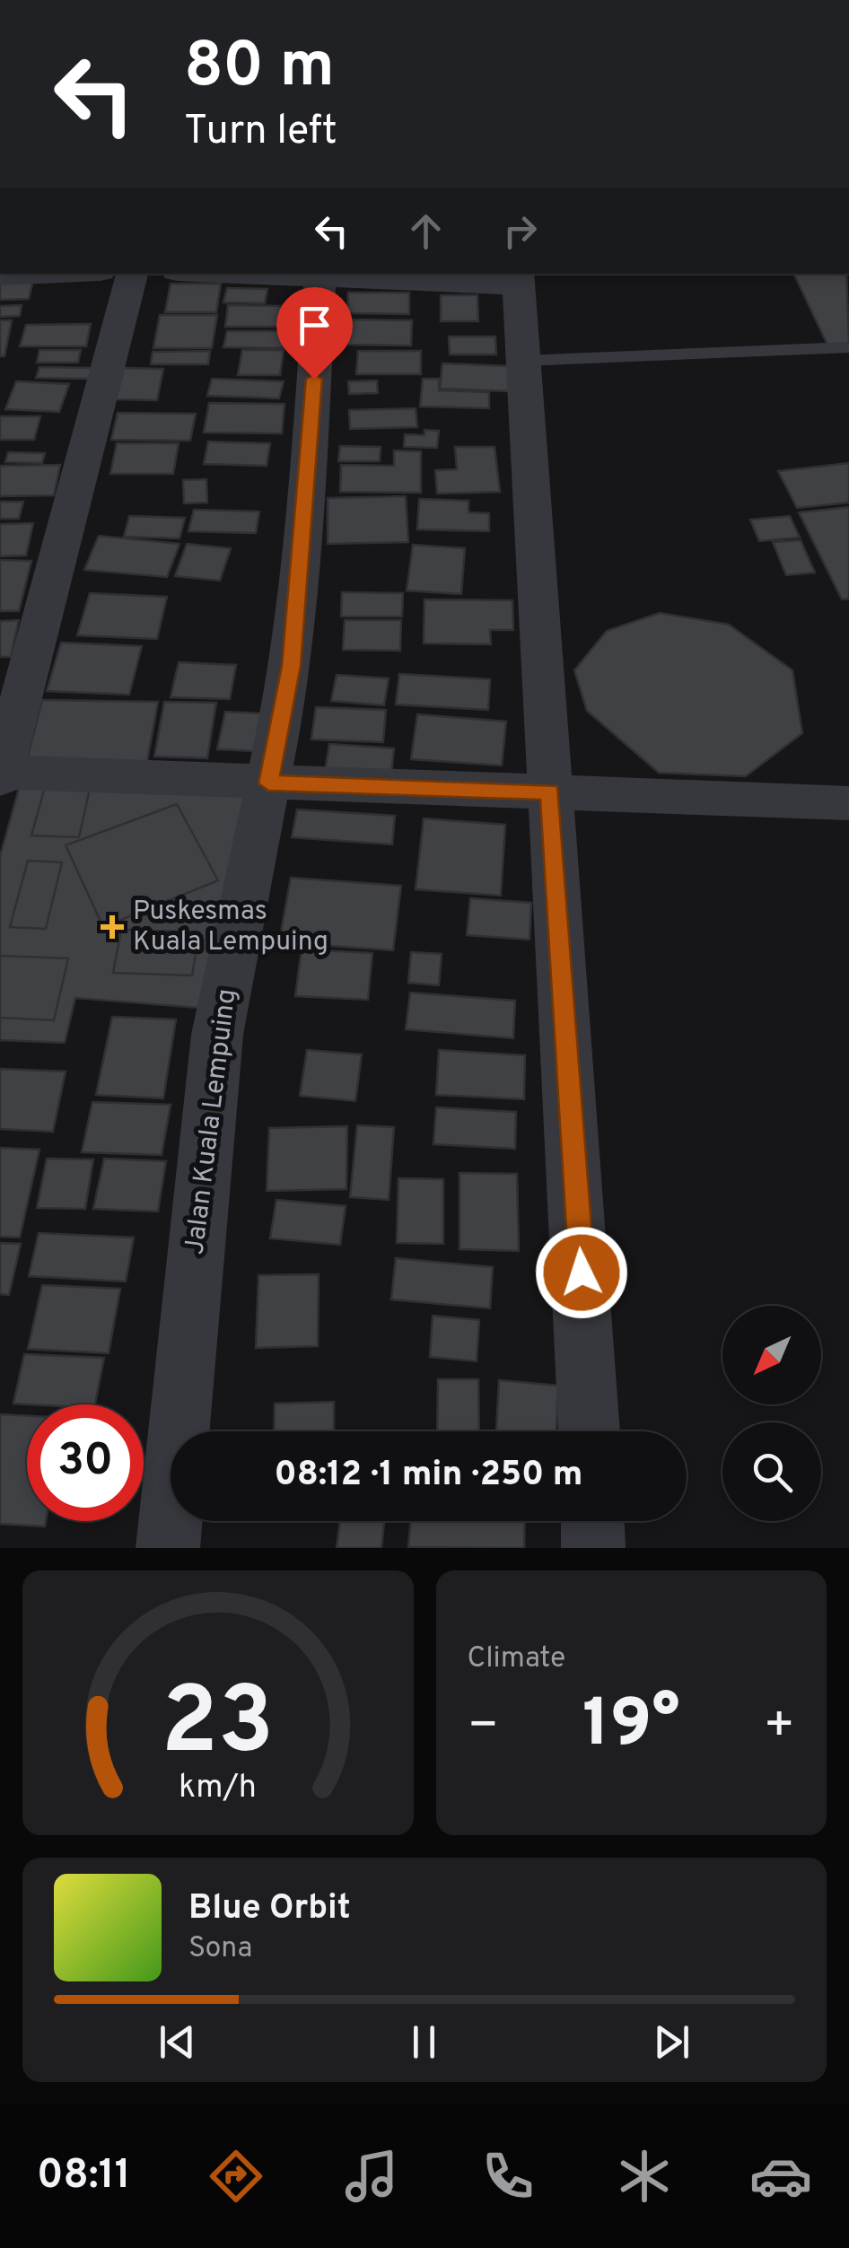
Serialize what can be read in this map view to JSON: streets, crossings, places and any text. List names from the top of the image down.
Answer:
{
  "streets": {
    "street": ["Jalan Kuala Lempuing"]
  },
  "places": {
    "health": ["Puskesmas Kuala Lempuing"]
  },
  "north": "bottom left",
  "page": {
    "turn": ["80 m", "Turn left"],
    "limit": "30",
    "trip": "08:12 · 1 min · 250 m",
    "tile": "Climate",
    "heat": ["−", "19°", "+"],
    "song": ["Blue Orbit", "Sona"],
    "tabs": "08:11",
    "gauge": ["23", "km/h"]
  }
}
